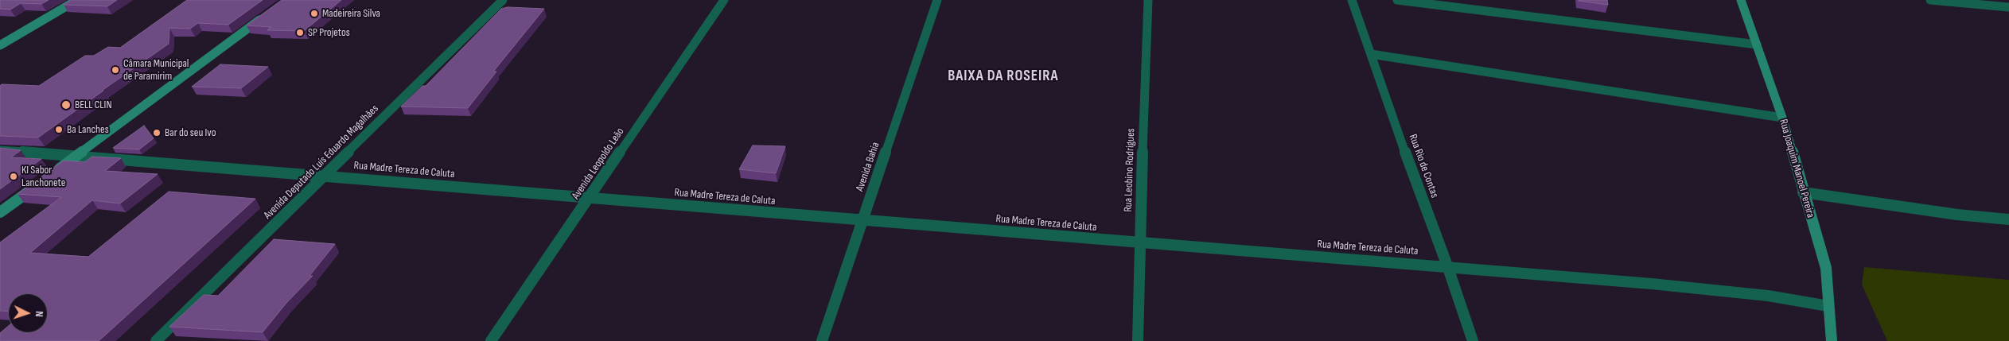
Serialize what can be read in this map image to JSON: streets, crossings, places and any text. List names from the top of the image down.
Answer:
{
  "streets": {
    "street": [
      "Avenida Deputado Luís Eduardo Magalhães",
      "Avenida Leopoldo Leão",
      "Rua Rio de Contas",
      "Avenida Bahia",
      "Rua Joaquim Manoel Pereira",
      "Rua Madre Tereza de Caluta",
      "Rua Leobino Rodrigues"
    ]
  },
  "crossings": [
    ["Avenida Deputado Luís Eduardo Magalhães", "Rua Madre Tereza de Caluta"],
    ["Avenida Leopoldo Leão", "Rua Madre Tereza de Caluta"],
    ["Rua Rio de Contas", "Rua Madre Tereza de Caluta"],
    ["Avenida Bahia", "Rua Madre Tereza de Caluta"],
    ["Rua Joaquim Manoel Pereira", "Rua Madre Tereza de Caluta"],
    ["Rua Madre Tereza de Caluta", "Rua Leobino Rodrigues"]
  ],
  "districts": ["BAIXA DA ROSEIRA"],
  "places": [
    "Madeireira Silva",
    "SP Projetos",
    "Câmara Municipal de Paramirim",
    "BELL CLIN",
    "Ba Lanches",
    "Bar do seu Ivo",
    "KI Sabor Lanchonete"
  ],
  "north": "right"
}
